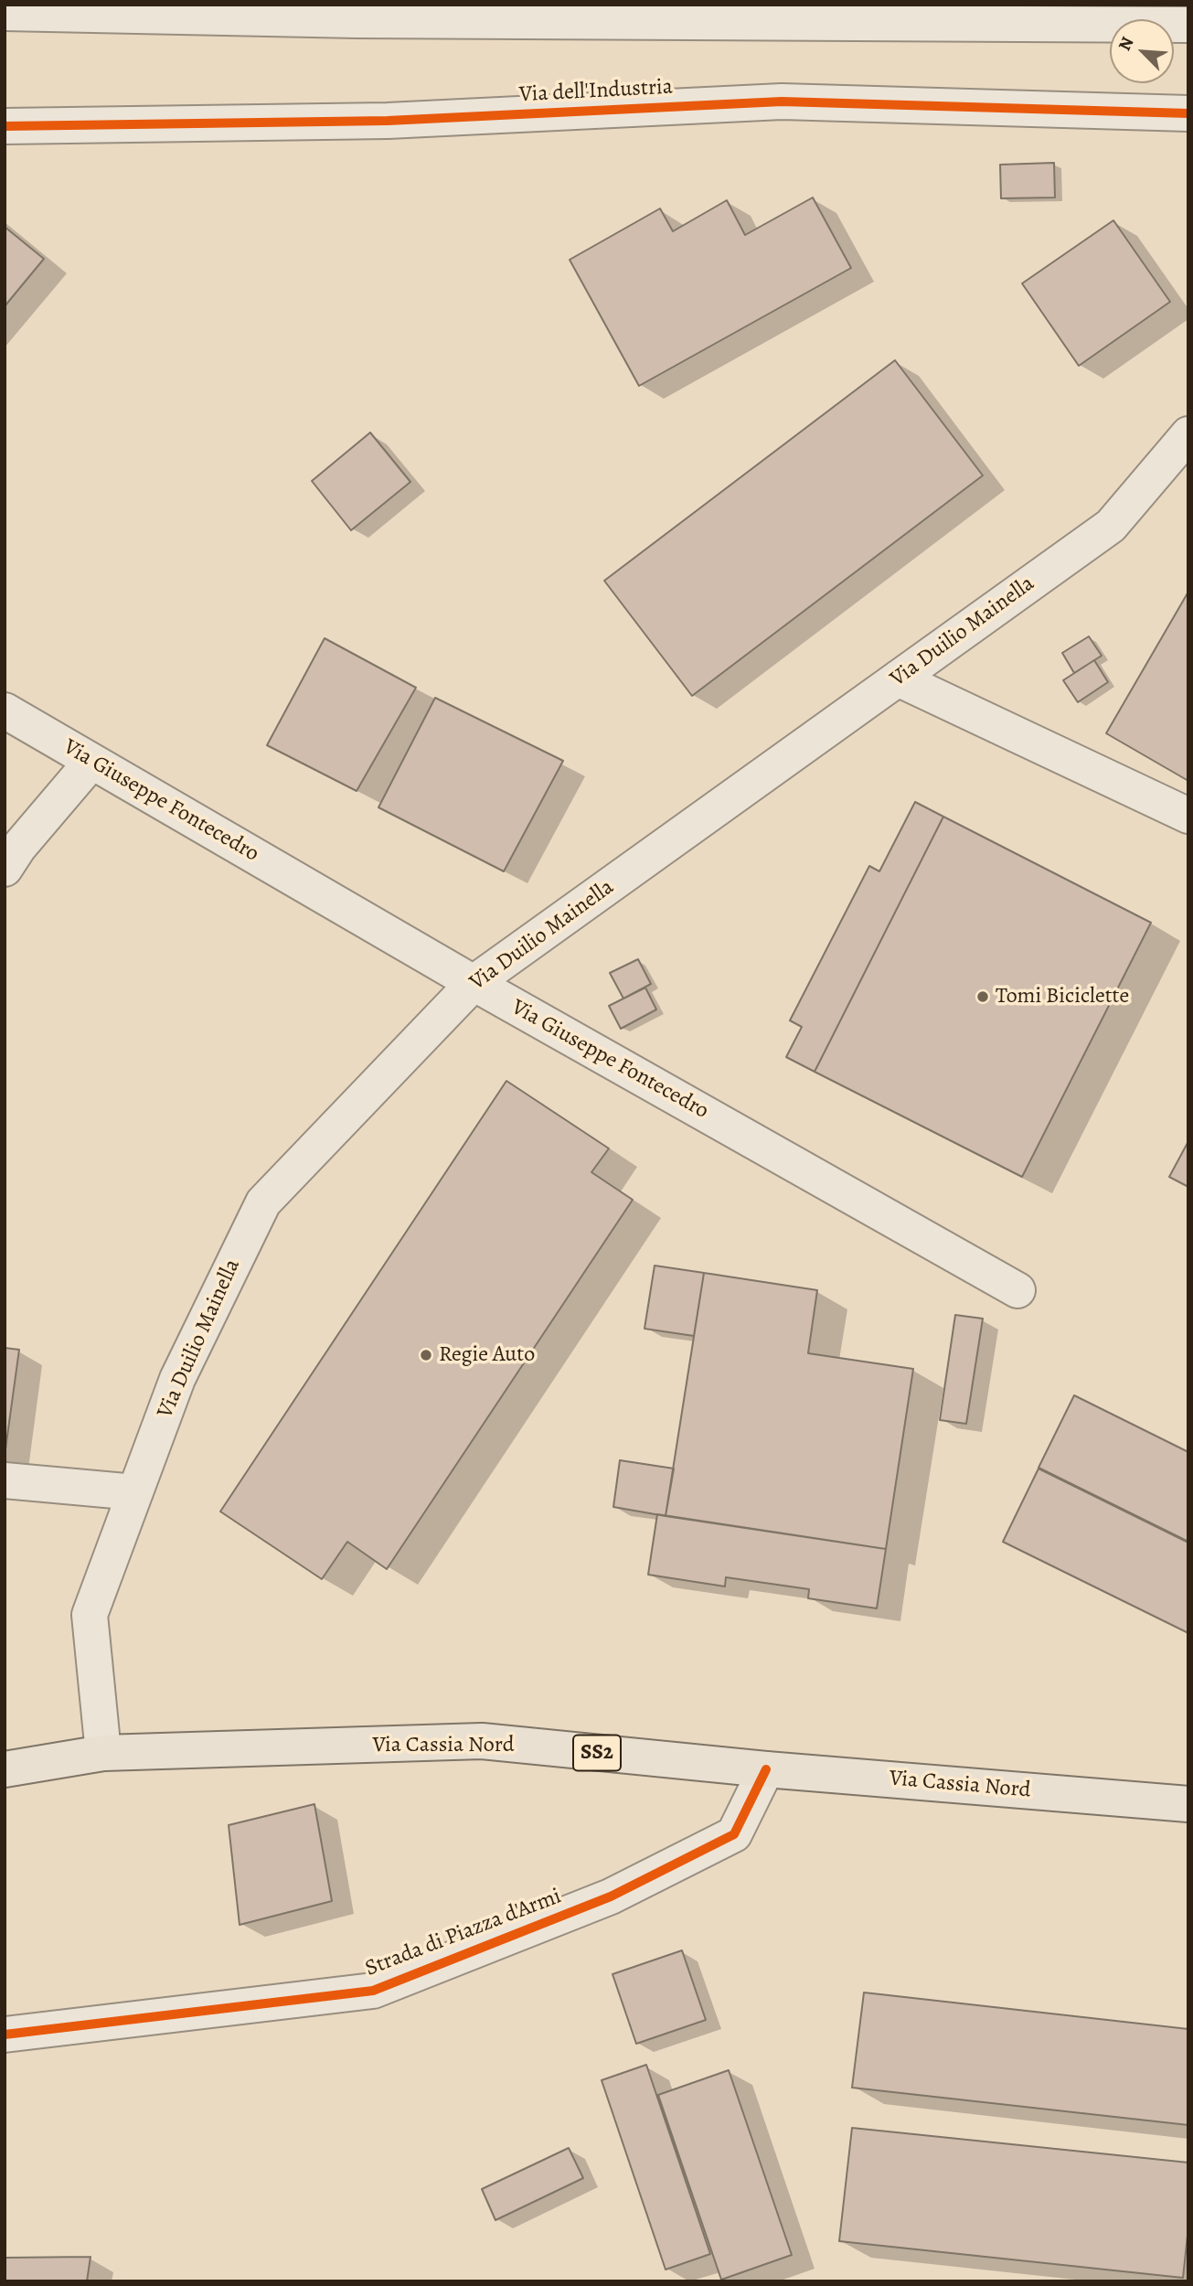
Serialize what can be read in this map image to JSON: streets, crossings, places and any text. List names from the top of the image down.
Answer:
{
  "streets": {
    "main road": ["Via Cassia Nord", "SS2"],
    "street": [
      "Via dell'Industria",
      "Via Duilio Mainella",
      "Via Giuseppe Fontecedro",
      "Strada di Piazza d'Armi"
    ]
  },
  "crossings": [
    ["Via Duilio Mainella", "Via Giuseppe Fontecedro"],
    ["Via Duilio Mainella", "Via Cassia Nord"],
    ["Via Cassia Nord", "Strada di Piazza d'Armi"]
  ],
  "places": ["Tomi Biciclette", "Regie Auto"],
  "north": "top left"
}
